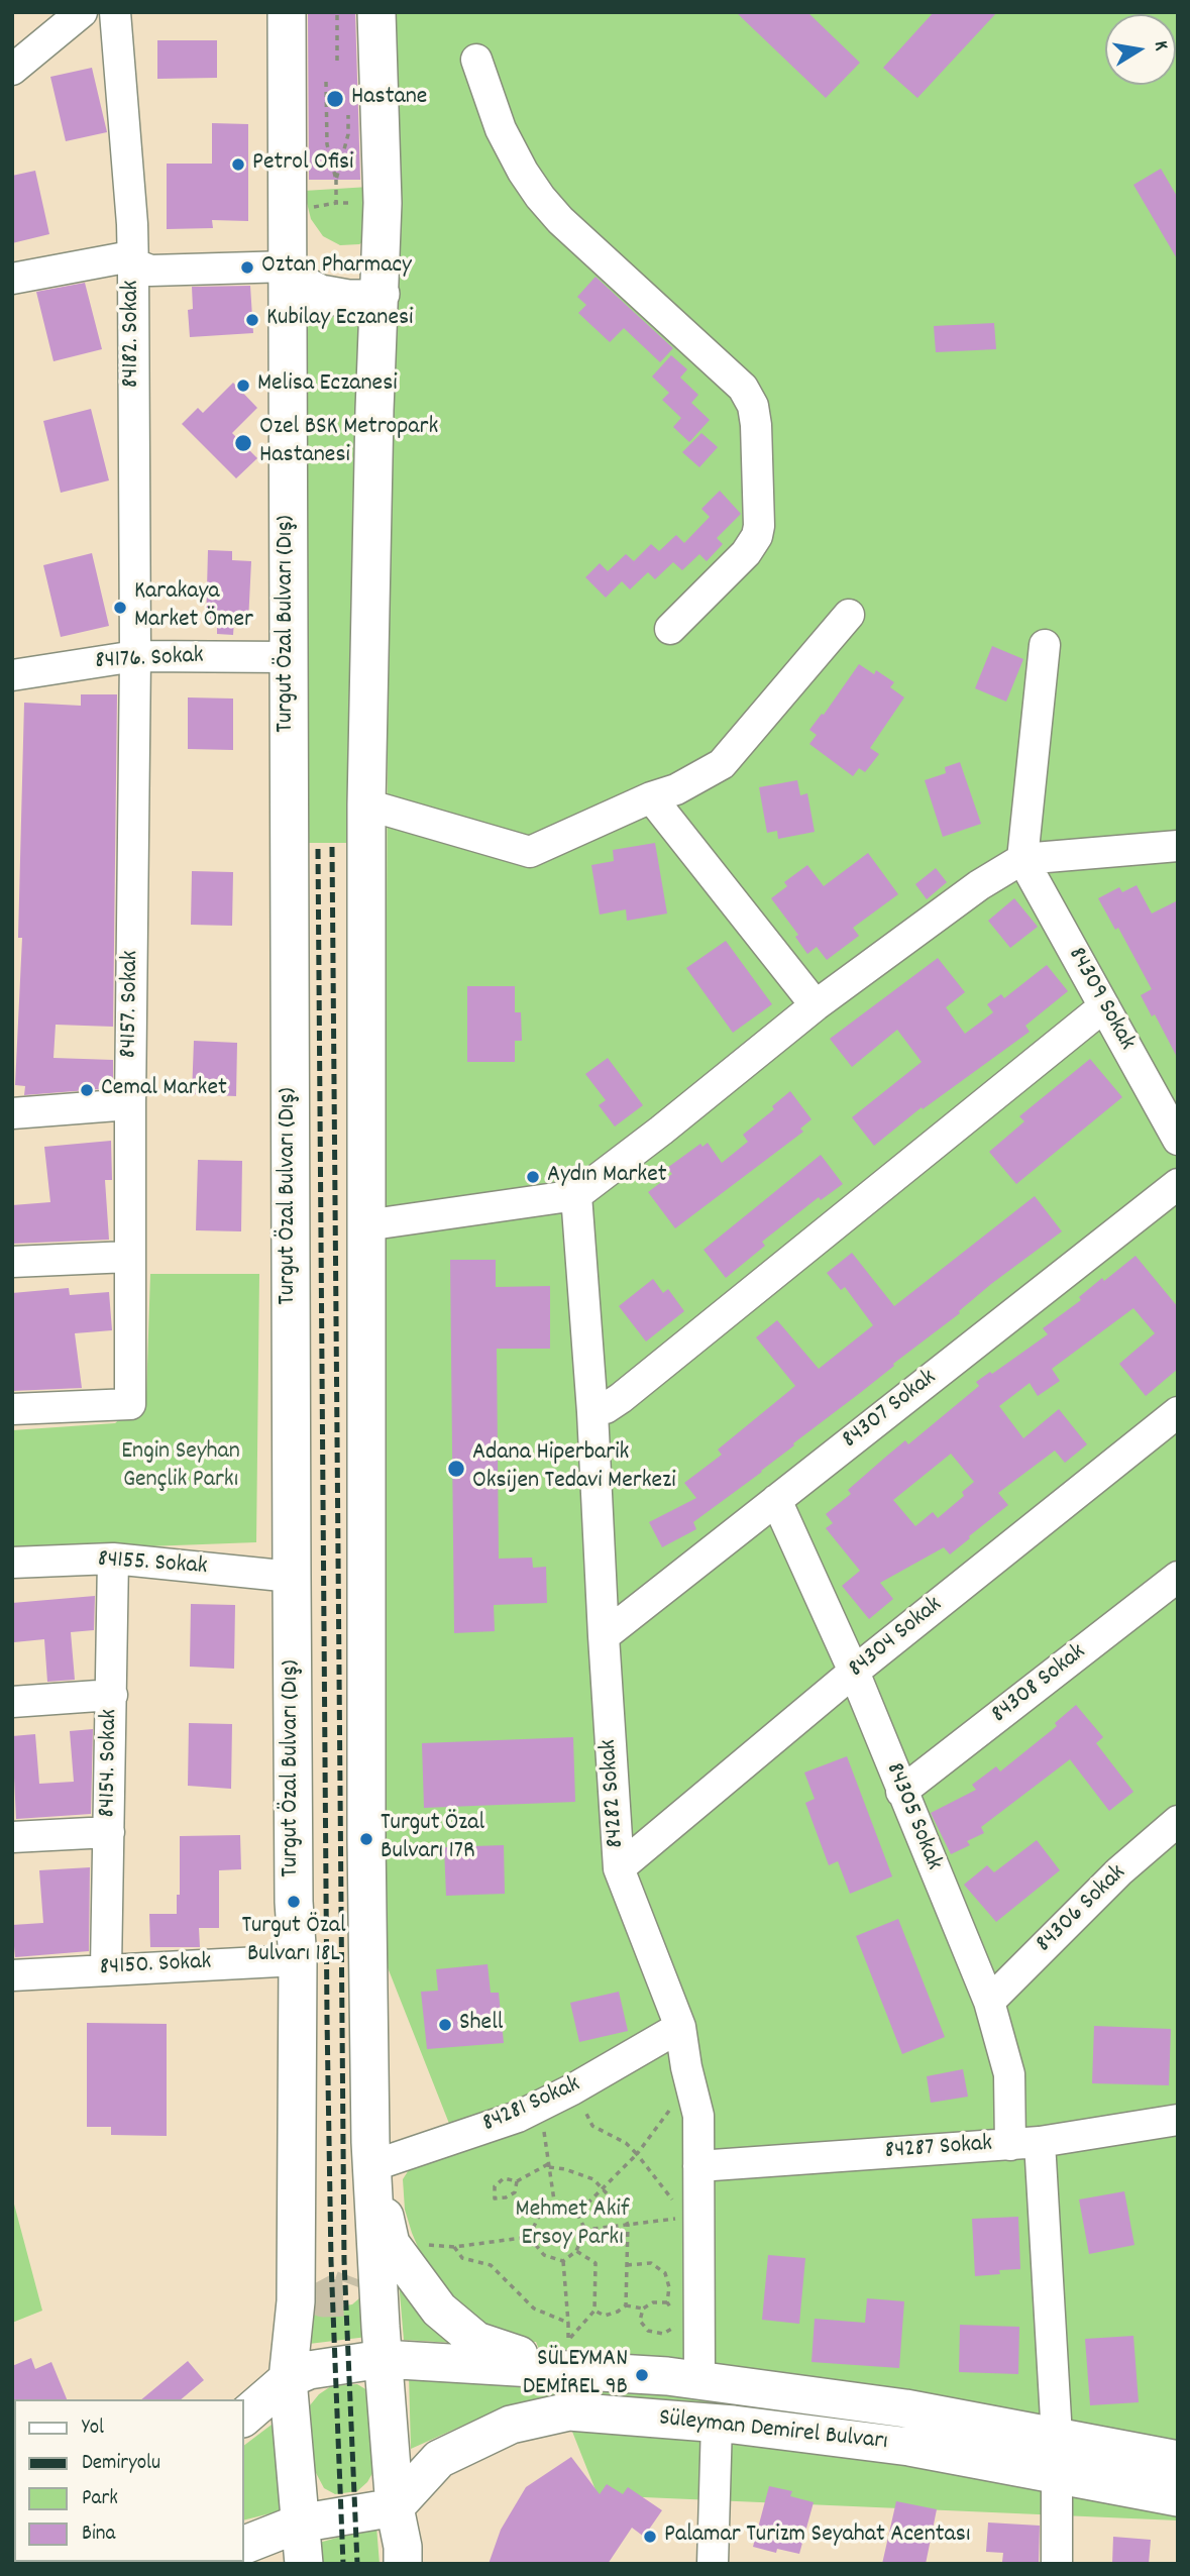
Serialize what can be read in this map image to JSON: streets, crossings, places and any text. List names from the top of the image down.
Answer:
{
  "streets": {
    "main road": ["Turgut Özal Bulvarı (Dış)", "Süleyman Demirel Bulvarı"],
    "street": [
      "84182. Sokak",
      "84176. Sokak",
      "84309 Sokak",
      "84157. Sokak",
      "84307 Sokak",
      "84155. Sokak",
      "84304 Sokak",
      "84308 Sokak",
      "84154. Sokak",
      "84282 Sokak",
      "84305 Sokak",
      "84306 Sokak",
      "84150. Sokak",
      "84281 Sokak",
      "84287 Sokak"
    ]
  },
  "crossings": [
    ["84182. Sokak", "84176. Sokak"],
    ["84182. Sokak", "84157. Sokak"],
    ["Turgut Özal Bulvarı (Dış)", "84176. Sokak"],
    ["Turgut Özal Bulvarı (Dış)", "84155. Sokak"],
    ["Turgut Özal Bulvarı (Dış)", "84150. Sokak"],
    ["Turgut Özal Bulvarı (Dış)", "Süleyman Demirel Bulvarı"],
    ["84176. Sokak", "84157. Sokak"],
    ["84307 Sokak", "84282 Sokak"],
    ["84307 Sokak", "84305 Sokak"],
    ["84155. Sokak", "84154. Sokak"],
    ["84304 Sokak", "84282 Sokak"],
    ["84304 Sokak", "84305 Sokak"],
    ["84308 Sokak", "84305 Sokak"],
    ["84154. Sokak", "84150. Sokak"],
    ["84282 Sokak", "84281 Sokak"],
    ["84282 Sokak", "84287 Sokak"],
    ["84282 Sokak", "Süleyman Demirel Bulvarı"],
    ["84305 Sokak", "84306 Sokak"],
    ["84305 Sokak", "84287 Sokak"],
    ["84305 Sokak", "Süleyman Demirel Bulvarı"]
  ],
  "parks": ["Engin Seyhan Gençlik Parkı", "Mehmet Akif Ersoy Parkı"],
  "places": [
    "Hastane",
    "Petrol Ofisi",
    "Oztan Pharmacy",
    "Kubilay Eczanesi",
    "Melisa Eczanesi",
    "Ozel BSK Metropark Hastanesi",
    "Karakaya Market Ömer",
    "Cemal Market",
    "Aydın Market",
    "Adana Hiperbarik Oksijen Tedavi Merkezi",
    "Turgut Özal Bulvarı 17R",
    "Turgut Özal Bulvarı 18L",
    "Shell",
    "SÜLEYMAN DEMİREL 9B",
    "Palamar Turizm Seyahat Acentası"
  ],
  "legend": [
    "Yol",
    "Demiryolu",
    "Park",
    "Bina"
  ],
  "north": "right"
}
